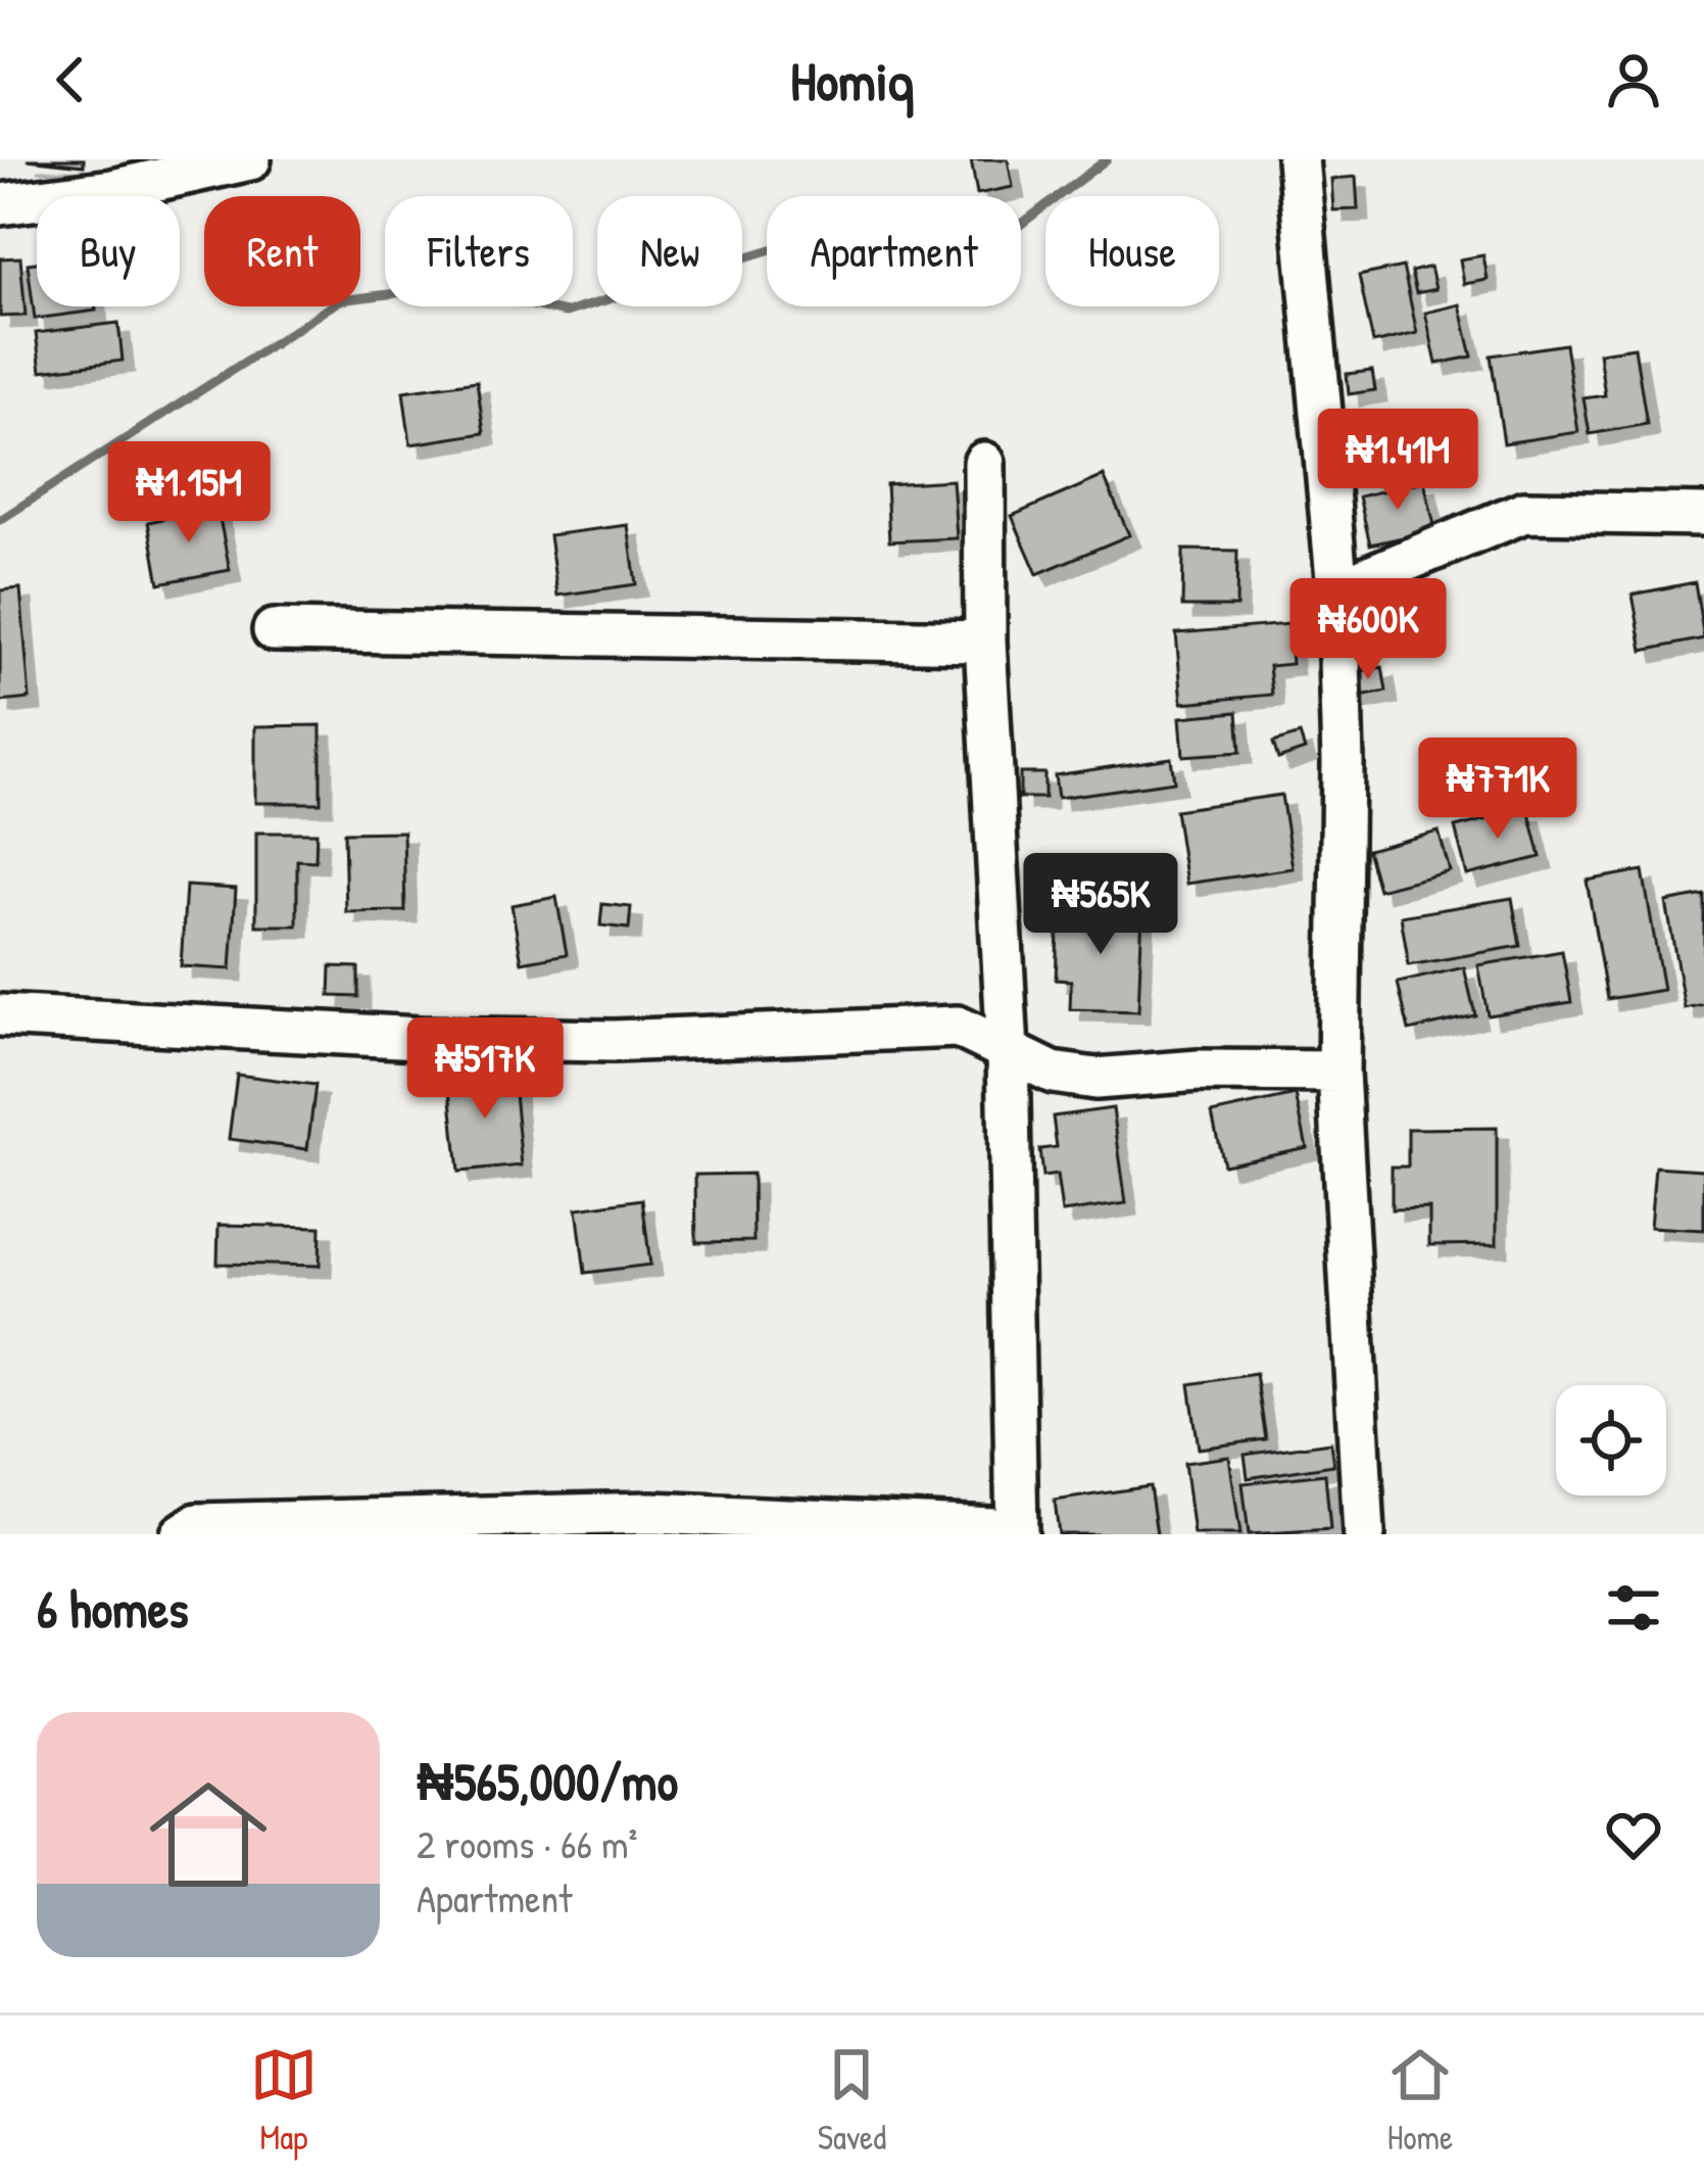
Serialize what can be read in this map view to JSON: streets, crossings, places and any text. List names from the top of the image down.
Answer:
{
  "page": {
    "header": "Homiq",
    "chip": [
      "Buy",
      "Rent",
      "Filters",
      "New",
      "Apartment",
      "House"
    ],
    "price": [
      "₦1.41M",
      "₦1.15M",
      "₦600K",
      "₦771K",
      "₦565K",
      "₦517K"
    ],
    "heading": "6 homes",
    "list": [
      {
        "name": "₦565,000/mo",
        "note": "2 rooms · 66 m² · Apartment"
      }
    ],
    "tabs": ["Map", "Saved", "Home"]
  }
}
